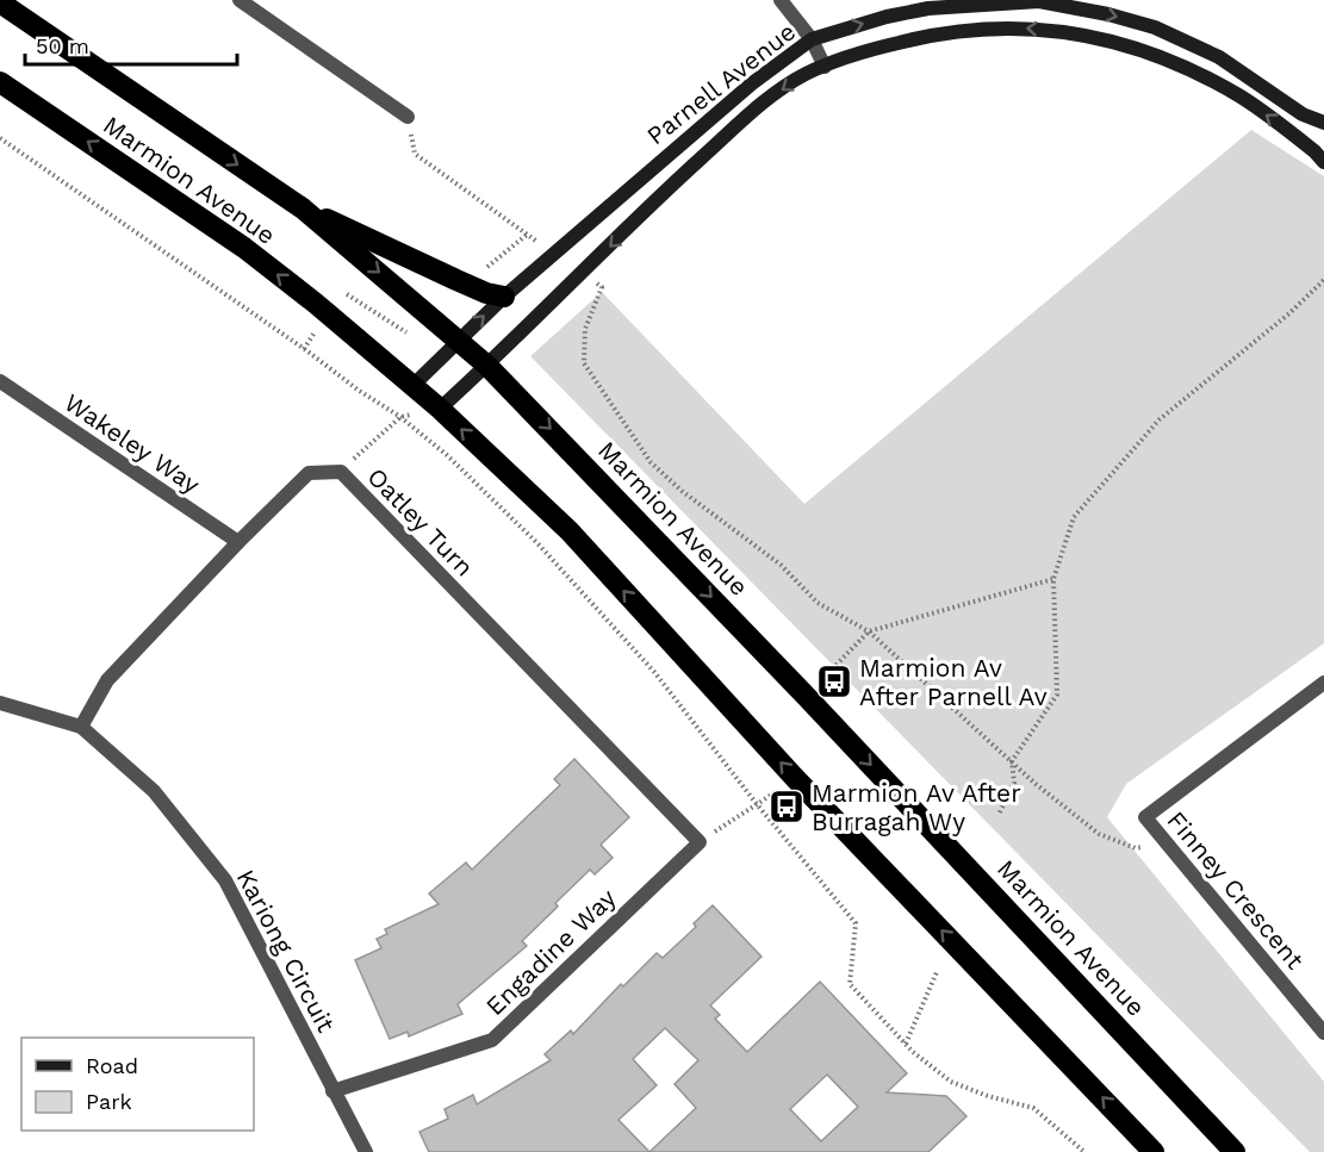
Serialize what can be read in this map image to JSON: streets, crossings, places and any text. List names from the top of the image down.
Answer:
{
  "streets": {
    "highway": ["Marmion Avenue"],
    "street": [
      "Parnell Avenue",
      "Wakeley Way",
      "Oatley Turn",
      "Finney Crescent",
      "Kariong Circuit",
      "Engadine Way"
    ]
  },
  "crossings": [
    ["Parnell Avenue", "Marmion Avenue"],
    ["Wakeley Way", "Oatley Turn"],
    ["Oatley Turn", "Kariong Circuit"],
    ["Oatley Turn", "Engadine Way"],
    ["Kariong Circuit", "Engadine Way"]
  ],
  "places": {
    "bus stop": ["Marmion Av After Parnell Av", "Marmion Av After Burragah Wy"]
  },
  "legend": ["Road", "Park"],
  "scale_bar": "50 m"
}
